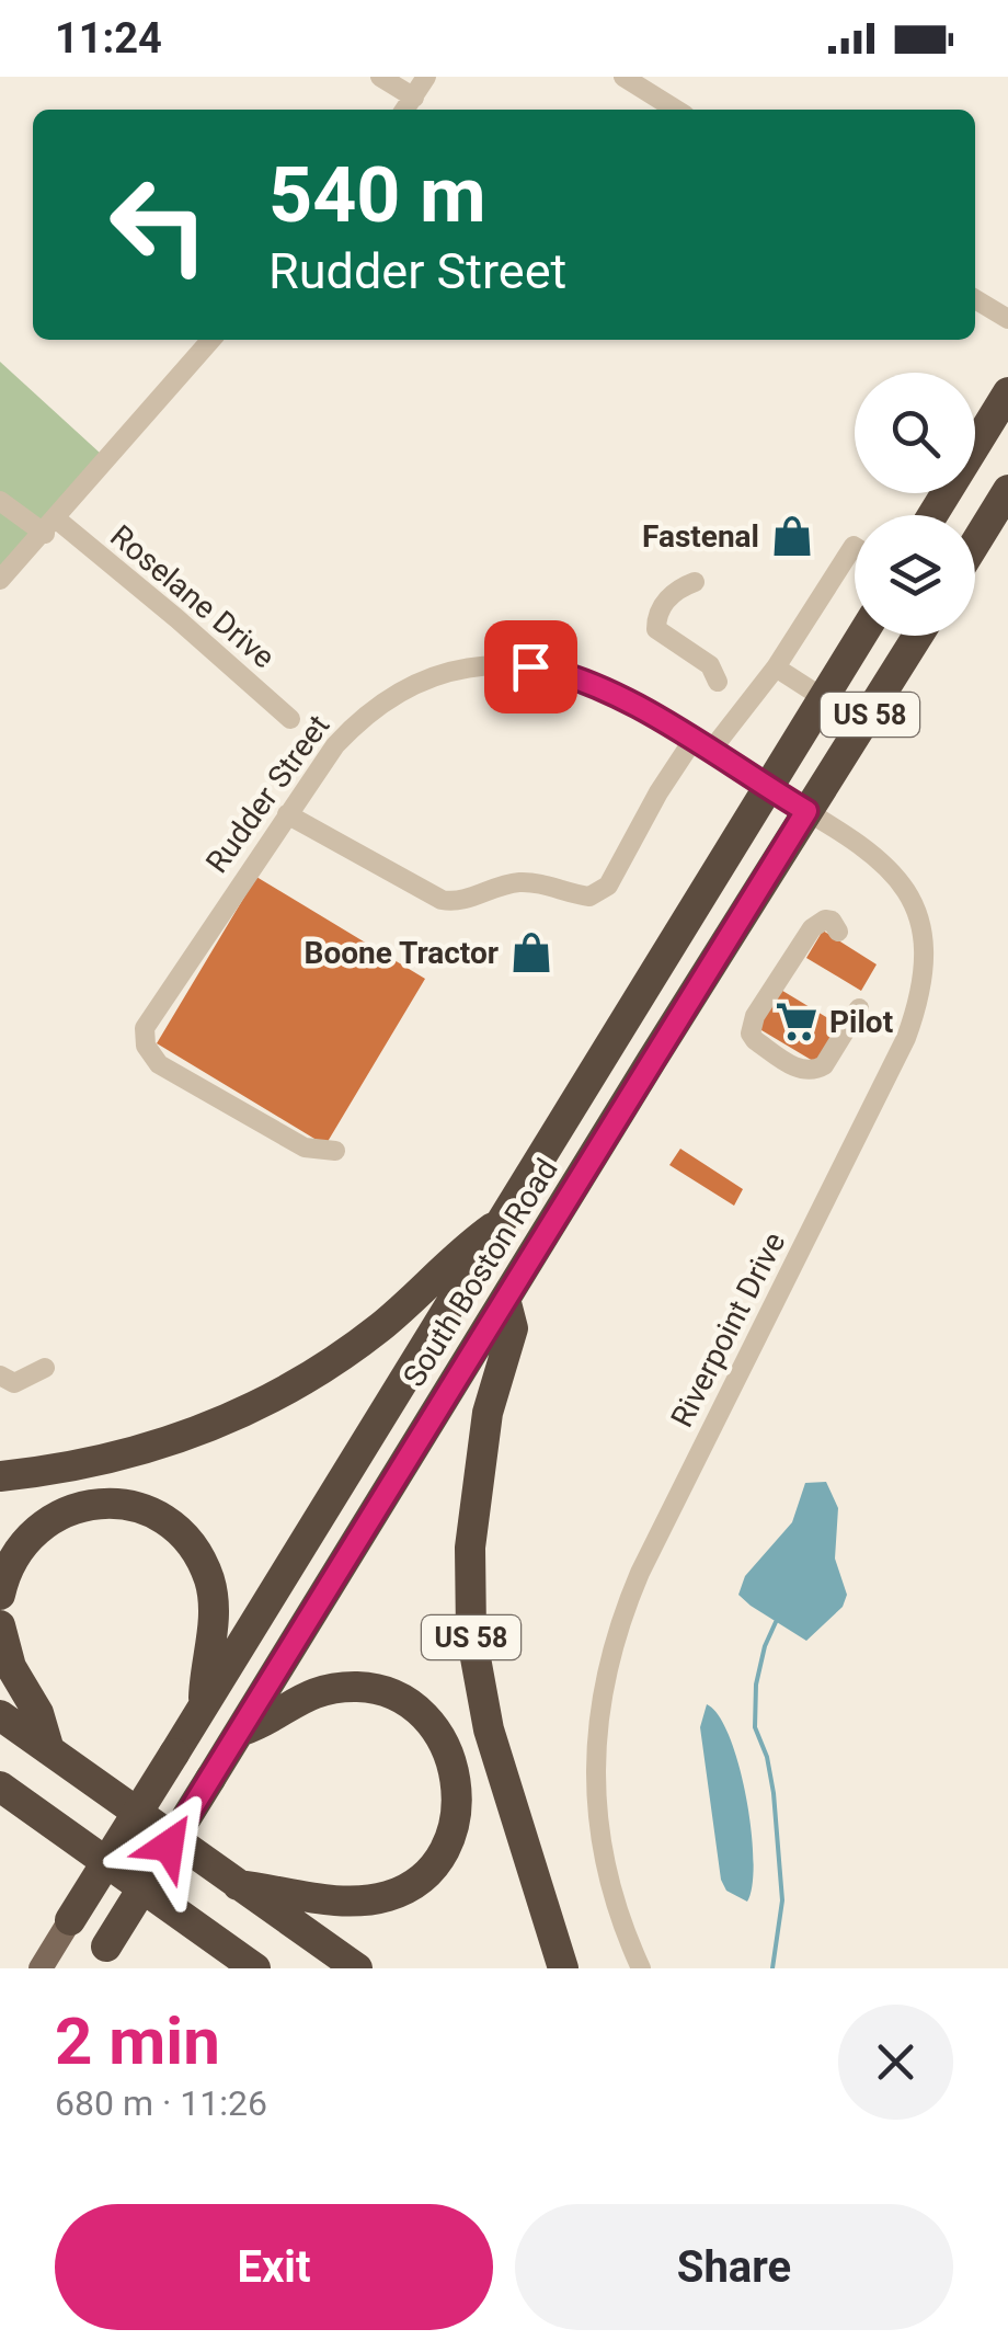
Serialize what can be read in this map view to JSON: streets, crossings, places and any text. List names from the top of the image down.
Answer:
{
  "streets": {
    "highway": ["US 58", "South Boston Road"],
    "street": ["Roselane Drive", "Rudder Street", "Riverpoint Drive"]
  },
  "crossings": [
    ["US 58", "South Boston Road"],
    ["Rudder Street", "South Boston Road"],
    ["Rudder Street", "Riverpoint Drive"],
    ["South Boston Road", "Riverpoint Drive"]
  ],
  "places": {
    "shop": ["Fastenal", "Boone Tractor"],
    "supermarket": ["Pilot"]
  },
  "page": {
    "status": "11:24",
    "turn": ["540 m", "Rudder Street"],
    "heading": ["2 min", "680 m · 11:26"],
    "buttons": ["Exit", "Share"]
  }
}
